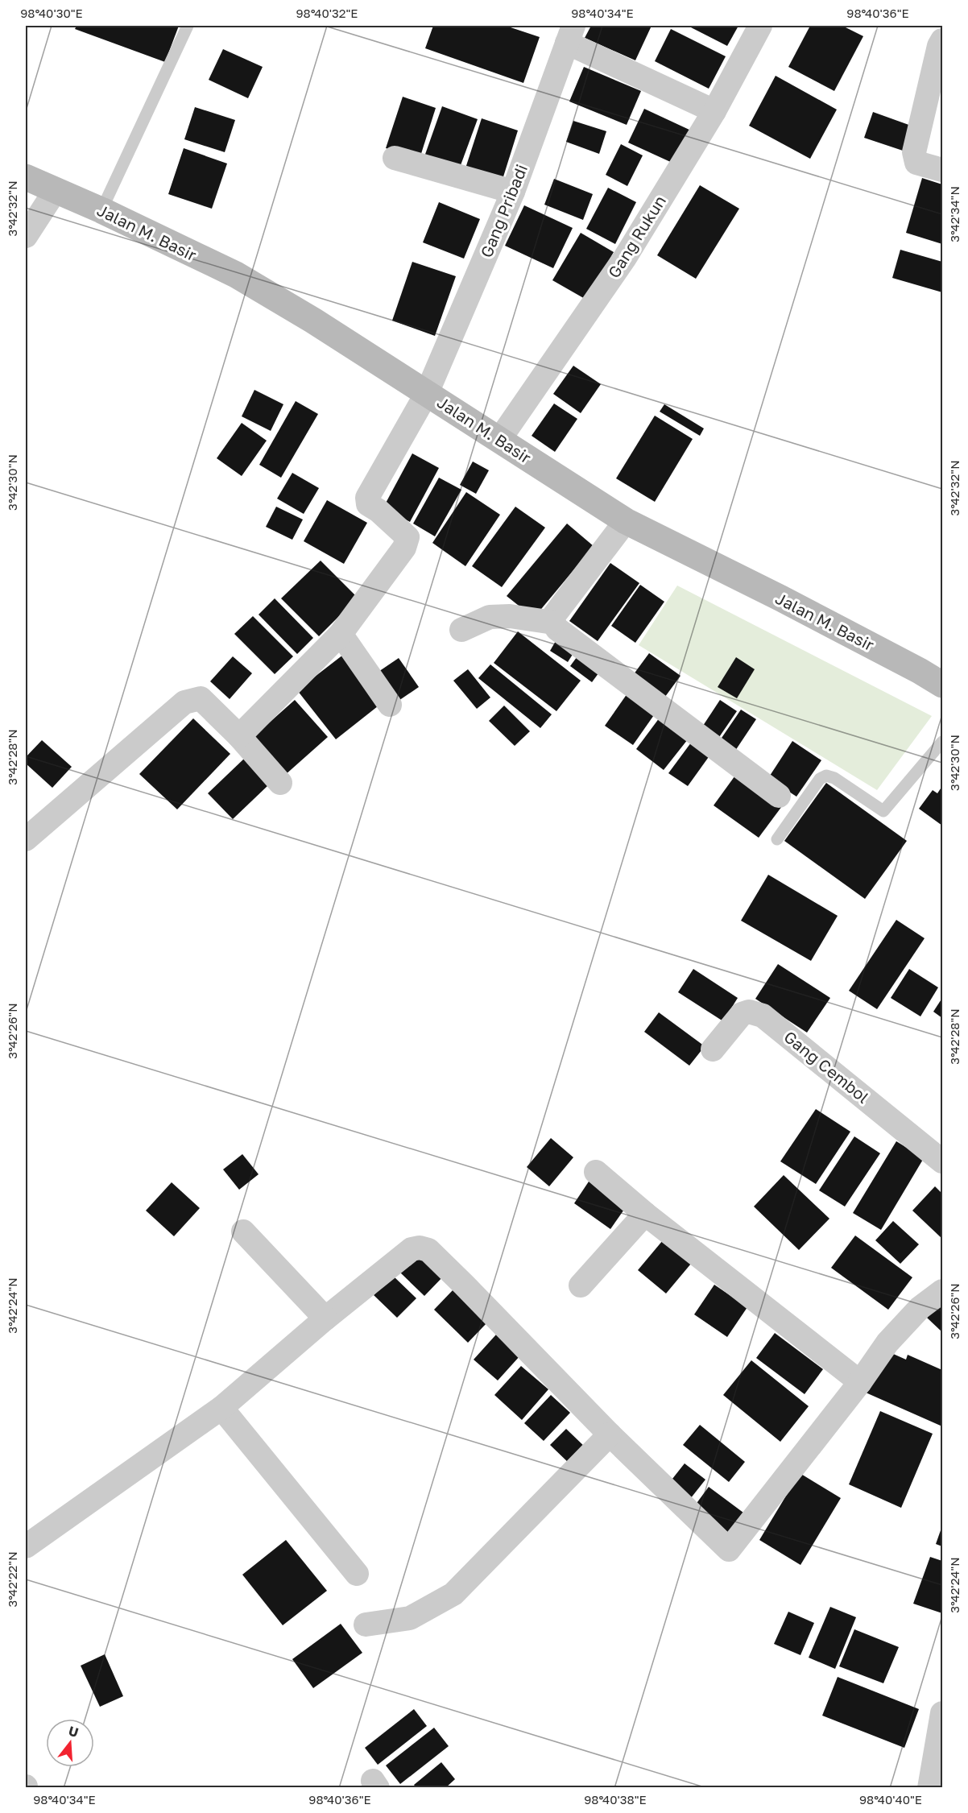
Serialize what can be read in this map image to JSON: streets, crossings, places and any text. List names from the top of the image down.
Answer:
{
  "streets": {
    "main road": ["Jalan M. Basir"],
    "street": ["Gang Pribadi", "Gang Rukun", "Gang Cembol"]
  },
  "crossings": [
    ["Gang Pribadi", "Jalan M. Basir"],
    ["Jalan M. Basir", "Gang Rukun"]
  ],
  "north": "top",
  "coordinates": [
    "98°40'30\"E",
    "98°40'32\"E",
    "98°40'34\"E",
    "98°40'36\"E",
    "3°42'32\"N",
    "3°42'34\"N",
    "3°42'30\"N",
    "3°42'28\"N",
    "3°42'26\"N",
    "3°42'24\"N",
    "3°42'22\"N",
    "98°40'38\"E",
    "98°40'40\"E"
  ]
}
